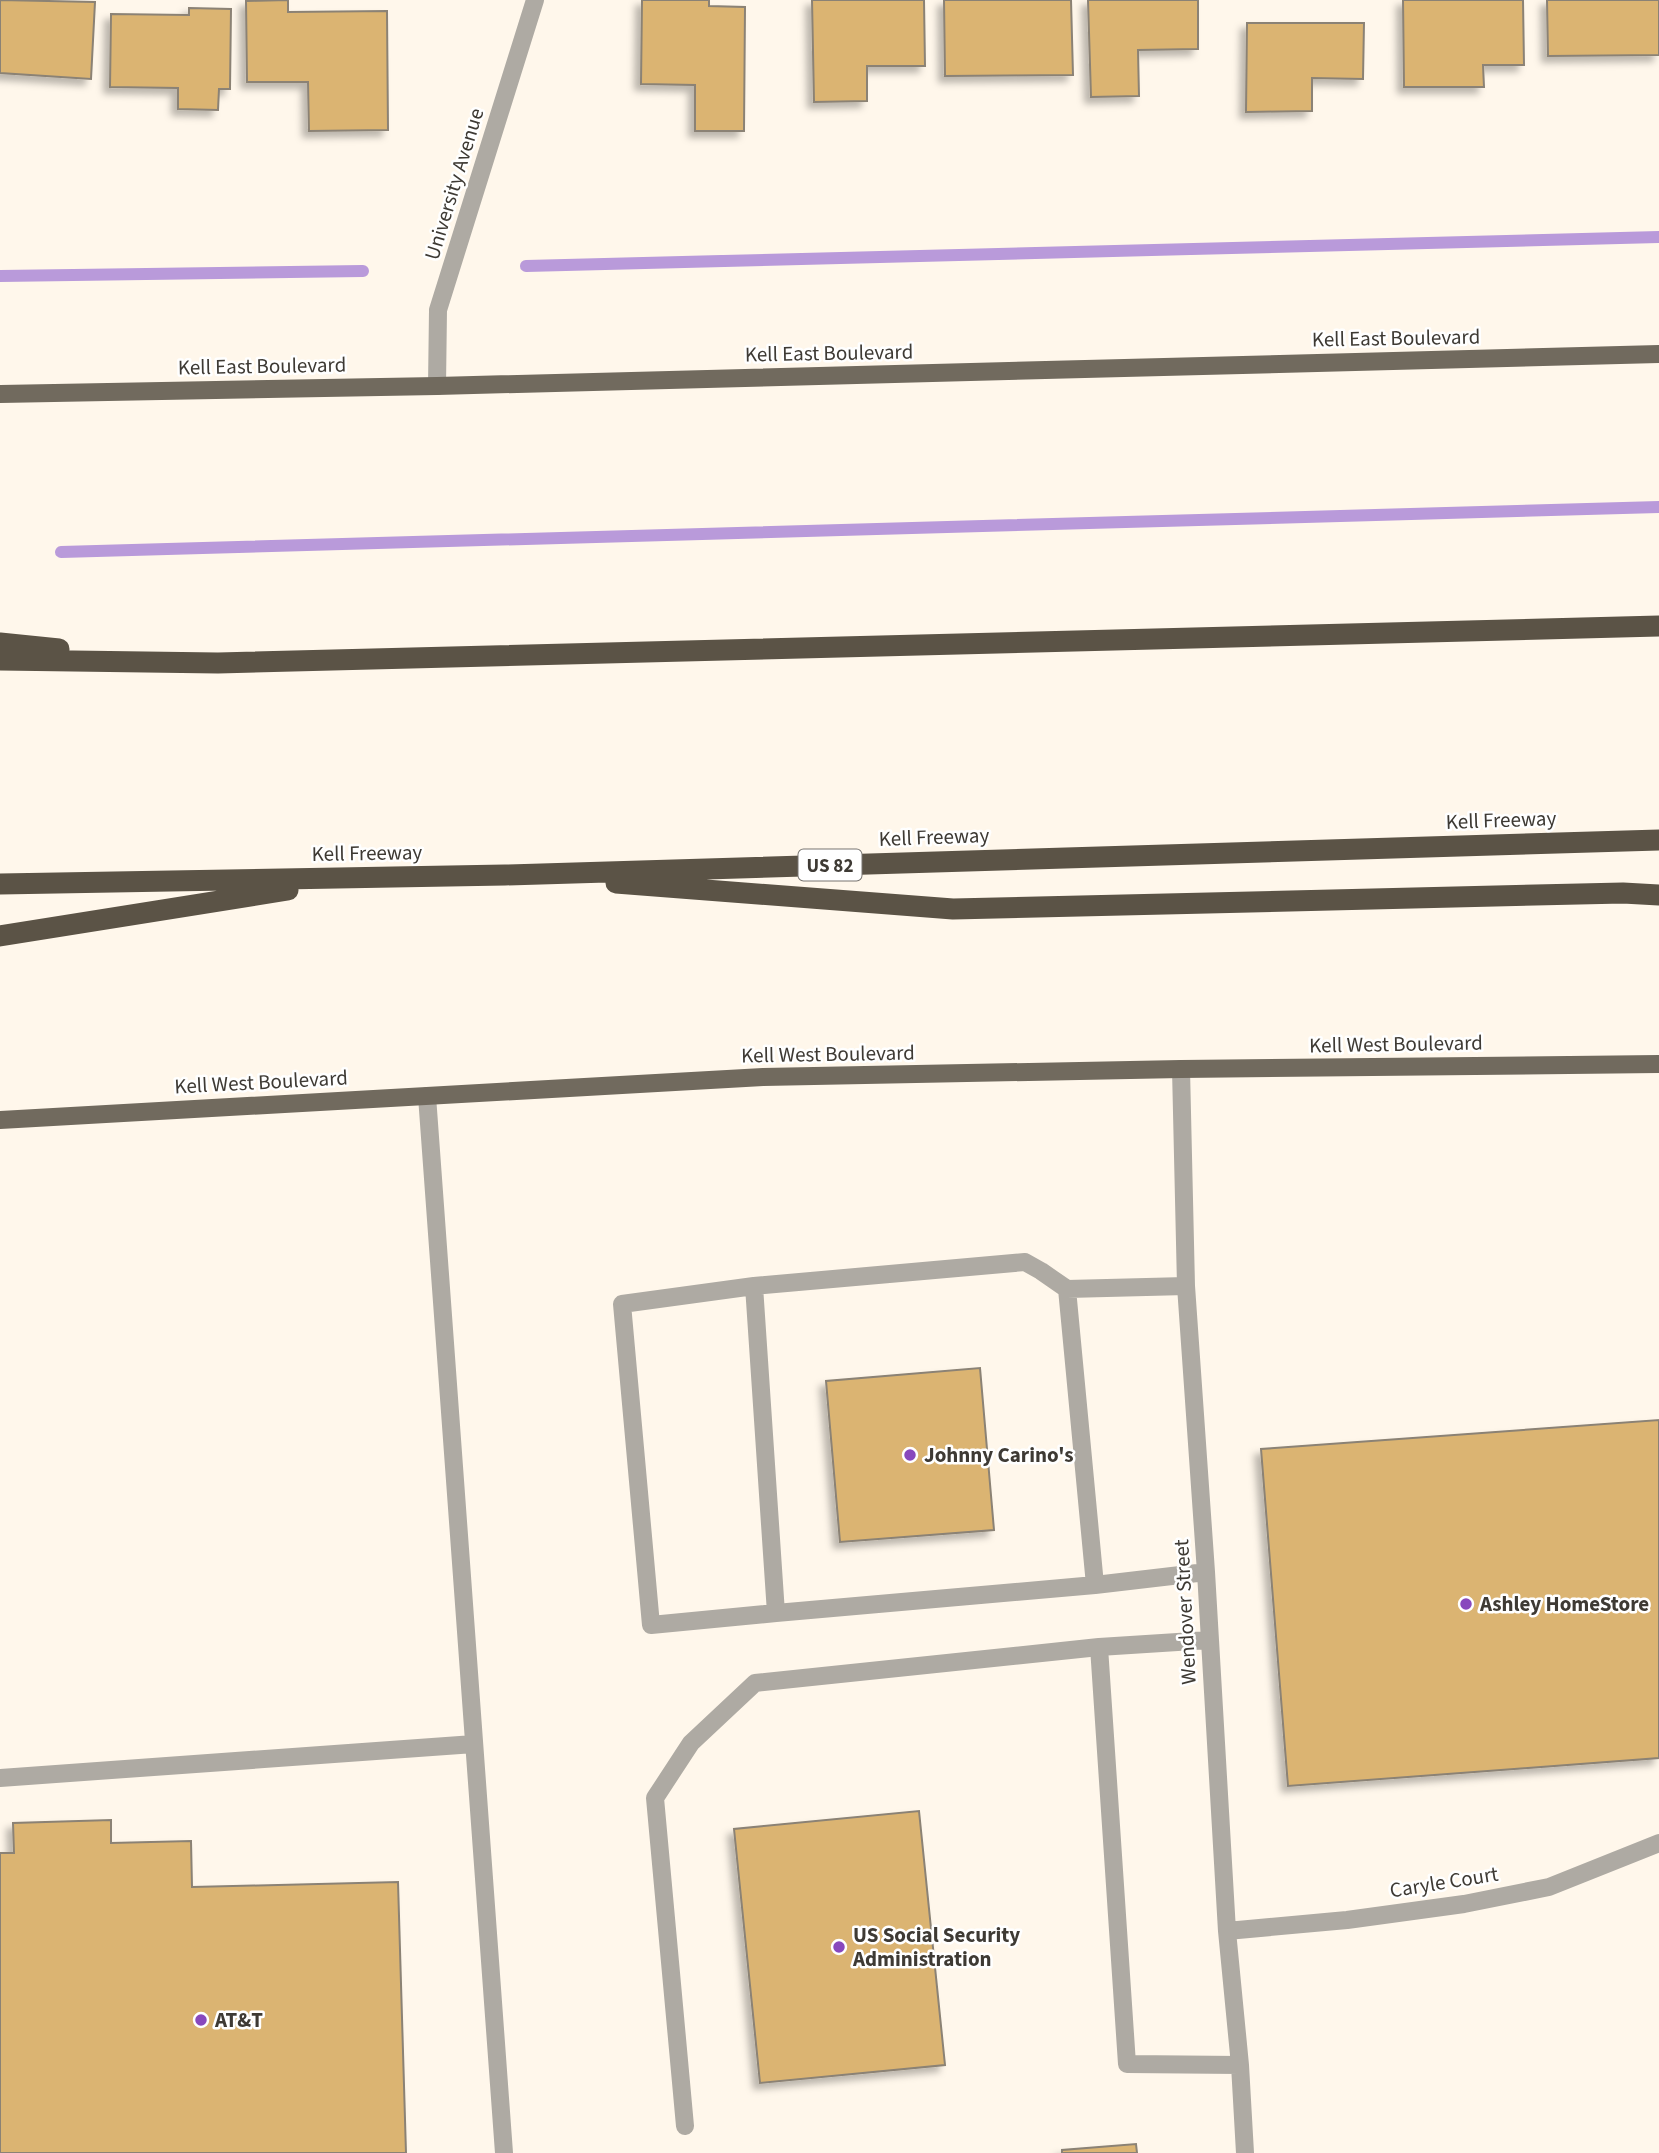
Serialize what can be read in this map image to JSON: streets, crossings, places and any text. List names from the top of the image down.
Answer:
{
  "streets": {
    "highway": ["Kell Freeway", "US 82"],
    "main road": ["Kell East Boulevard", "Kell West Boulevard"],
    "street": ["University Avenue", "Wendover Street", "Caryle Court"]
  },
  "crossings": [
    ["University Avenue", "Kell East Boulevard"],
    ["Kell West Boulevard", "Wendover Street"],
    ["Wendover Street", "Caryle Court"]
  ],
  "places": [
    "Johnny Carino's",
    "Ashley HomeStore",
    "US Social Security Administration",
    "AT&T"
  ]
}
